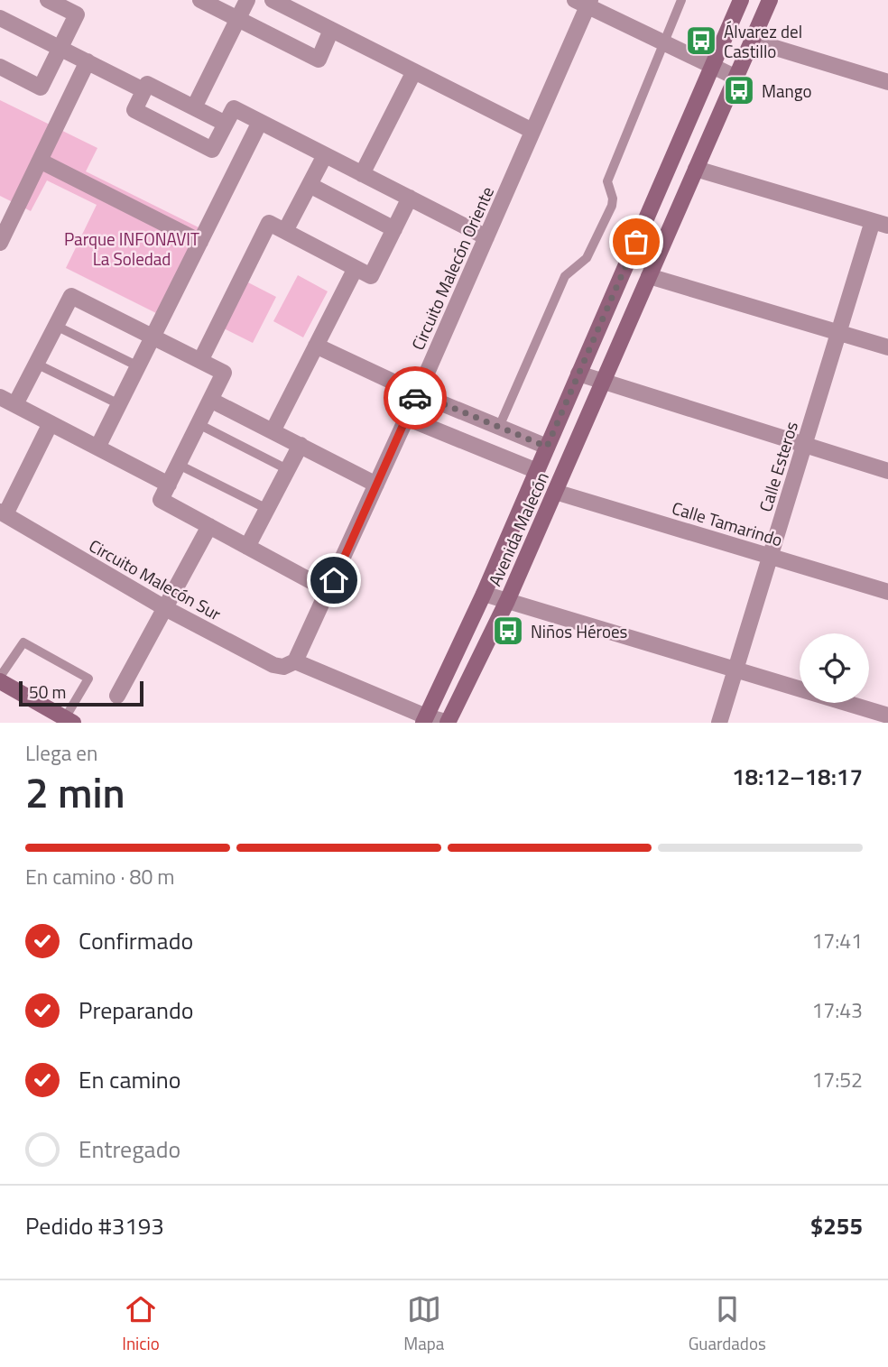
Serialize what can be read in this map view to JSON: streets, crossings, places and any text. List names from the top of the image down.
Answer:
{
  "streets": {
    "street": [
      "Circuito Malecón Oriente",
      "Calle Esteros",
      "Calle Tamarindo",
      "Avenida Malecón",
      "Circuito Malecón Sur"
    ]
  },
  "crossings": [
    ["Circuito Malecón Oriente", "Circuito Malecón Sur"],
    ["Calle Esteros", "Calle Tamarindo"],
    ["Calle Tamarindo", "Avenida Malecón"]
  ],
  "parks": ["Parque INFONAVIT La Soledad"],
  "places": {
    "bus stop": ["Álvarez del Castillo", "Mango", "Niños Héroes"]
  },
  "scale_bar": "50 m",
  "page": {
    "scale": "50 m",
    "heading": ["2 min", "Llega en", "18:12–18:17"],
    "panel": ["Pedido #3193", "$255"],
    "bar": "En camino · 80 m",
    "list": [
      ["Confirmado", "17:41"],
      ["Preparando", "17:43"],
      ["En camino", "17:52"],
      "Entregado"
    ],
    "tabs": ["Inicio", "Mapa", "Guardados"]
  }
}
